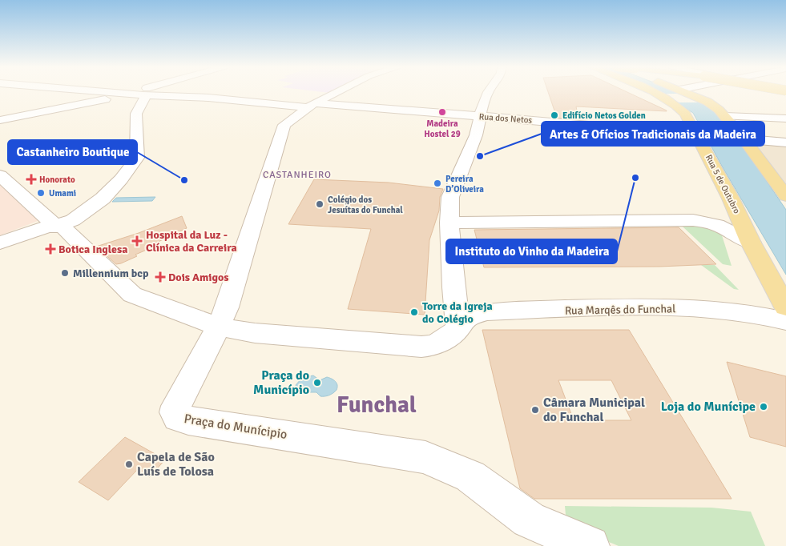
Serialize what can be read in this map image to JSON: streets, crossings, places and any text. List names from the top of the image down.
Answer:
{
  "streets": {
    "main road": ["Rua 5 de Outubro"],
    "street": ["Rua dos Netos", "Rua Marqês do Funchal", "Praça do Munícipio"]
  },
  "crossings": [
    ["Rua dos Netos", "Rua 5 de Outubro"]
  ],
  "districts": ["CASTANHEIRO", "Funchal"],
  "places": {
    "other": [
      "Madeira Hostel 29",
      "Edifício Netos Golden",
      "Artes & Ofícios Tradicionais da Madeira",
      "Instituto do Vinho da Madeira",
      "Castanheiro Boutique",
      "Pereira D’Oliveira",
      "Umami",
      "Colégio dos Jesuítas do Funchal",
      "Millennium bcp",
      "Torre da Igreja do Colégio",
      "Praça do Município",
      "Loja do Munícipe",
      "Câmara Municipal do Funchal",
      "Capela de São Luís de Tolosa"
    ],
    "health": [
      "Honorato",
      "Hospital da Luz - Clínica da Carreira",
      "Botica Inglesa",
      "Dois Amigos"
    ]
  }
}
